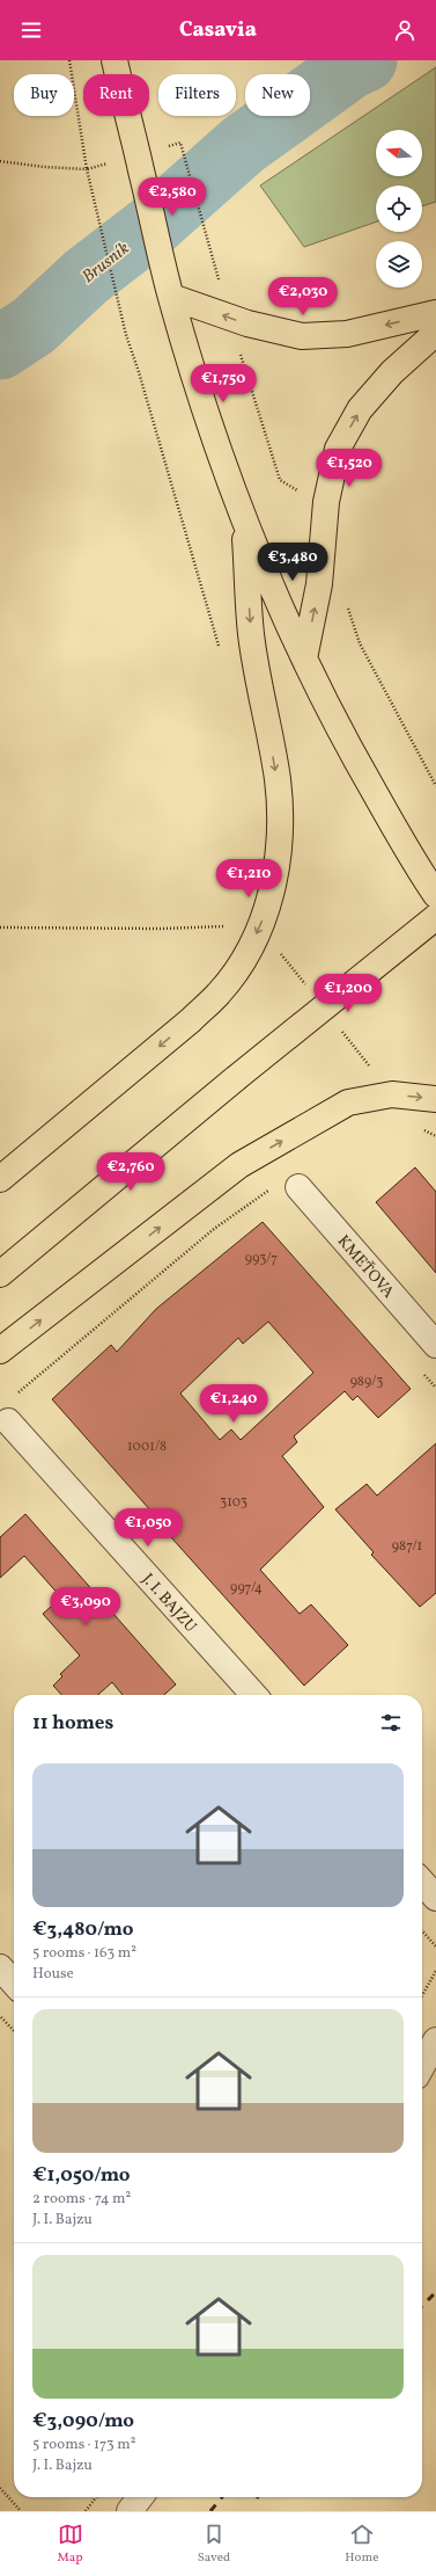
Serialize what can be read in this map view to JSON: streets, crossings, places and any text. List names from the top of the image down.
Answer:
{
  "streets": {
    "street": ["KMEŤOVA", "J. I. BAJZU"]
  },
  "water": ["Brusník"],
  "house_numbers": [
    "993/7",
    "989/3",
    "1001/8",
    "3103",
    "987/1",
    "997/4"
  ],
  "north": "left",
  "page": {
    "header": "Casavia",
    "chip": [
      "Buy",
      "Rent",
      "Filters",
      "New"
    ],
    "price": [
      "€2,580",
      "€2,030",
      "€1,750",
      "€1,520",
      "€3,480",
      "€1,210",
      "€1,200",
      "€2,760",
      "€1,240",
      "€1,050",
      "€3,090"
    ],
    "heading": "11 homes",
    "list": [
      {
        "name": "€3,480/mo",
        "note": "5 rooms · 163 m² · House"
      },
      {
        "name": "€1,050/mo",
        "note": "2 rooms · 74 m² · J. I. Bajzu"
      },
      {
        "name": "€3,090/mo",
        "note": "5 rooms · 173 m² · J. I. Bajzu"
      }
    ],
    "tabs": ["Map", "Saved", "Home"]
  }
}
